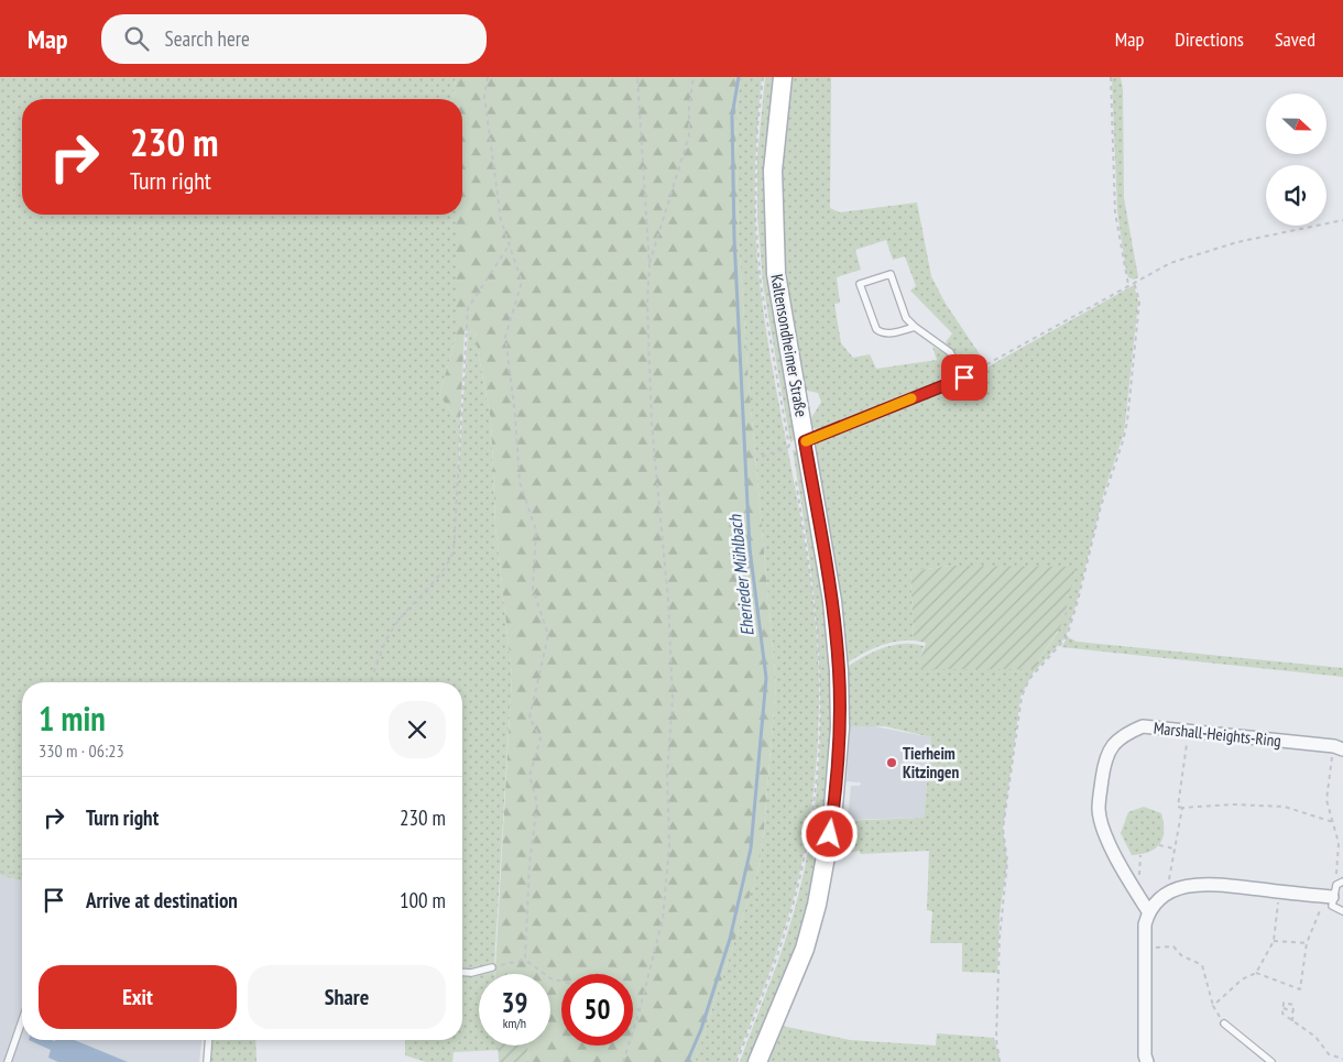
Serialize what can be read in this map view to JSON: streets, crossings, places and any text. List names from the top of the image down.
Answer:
{
  "streets": {
    "main road": ["Kaltensondheimer Straße"],
    "street": ["Marshall-Heights-Ring"]
  },
  "water": ["Eherieder Mühlbach"],
  "places": ["Tierheim Kitzingen"],
  "north": "right",
  "page": {
    "header": "Map",
    "search": "Search here",
    "nav": ["Map", "Directions", "Saved"],
    "turn": ["230 m", "Turn right"],
    "heading": ["1 min", "330 m · 06:23"],
    "list": [
      {
        "name": "Turn right",
        "value": "230 m"
      },
      {
        "name": "Arrive at destination",
        "value": "100 m"
      }
    ],
    "buttons": ["Exit", "Share"],
    "speed": "39 km/h",
    "limit": "50"
  }
}
